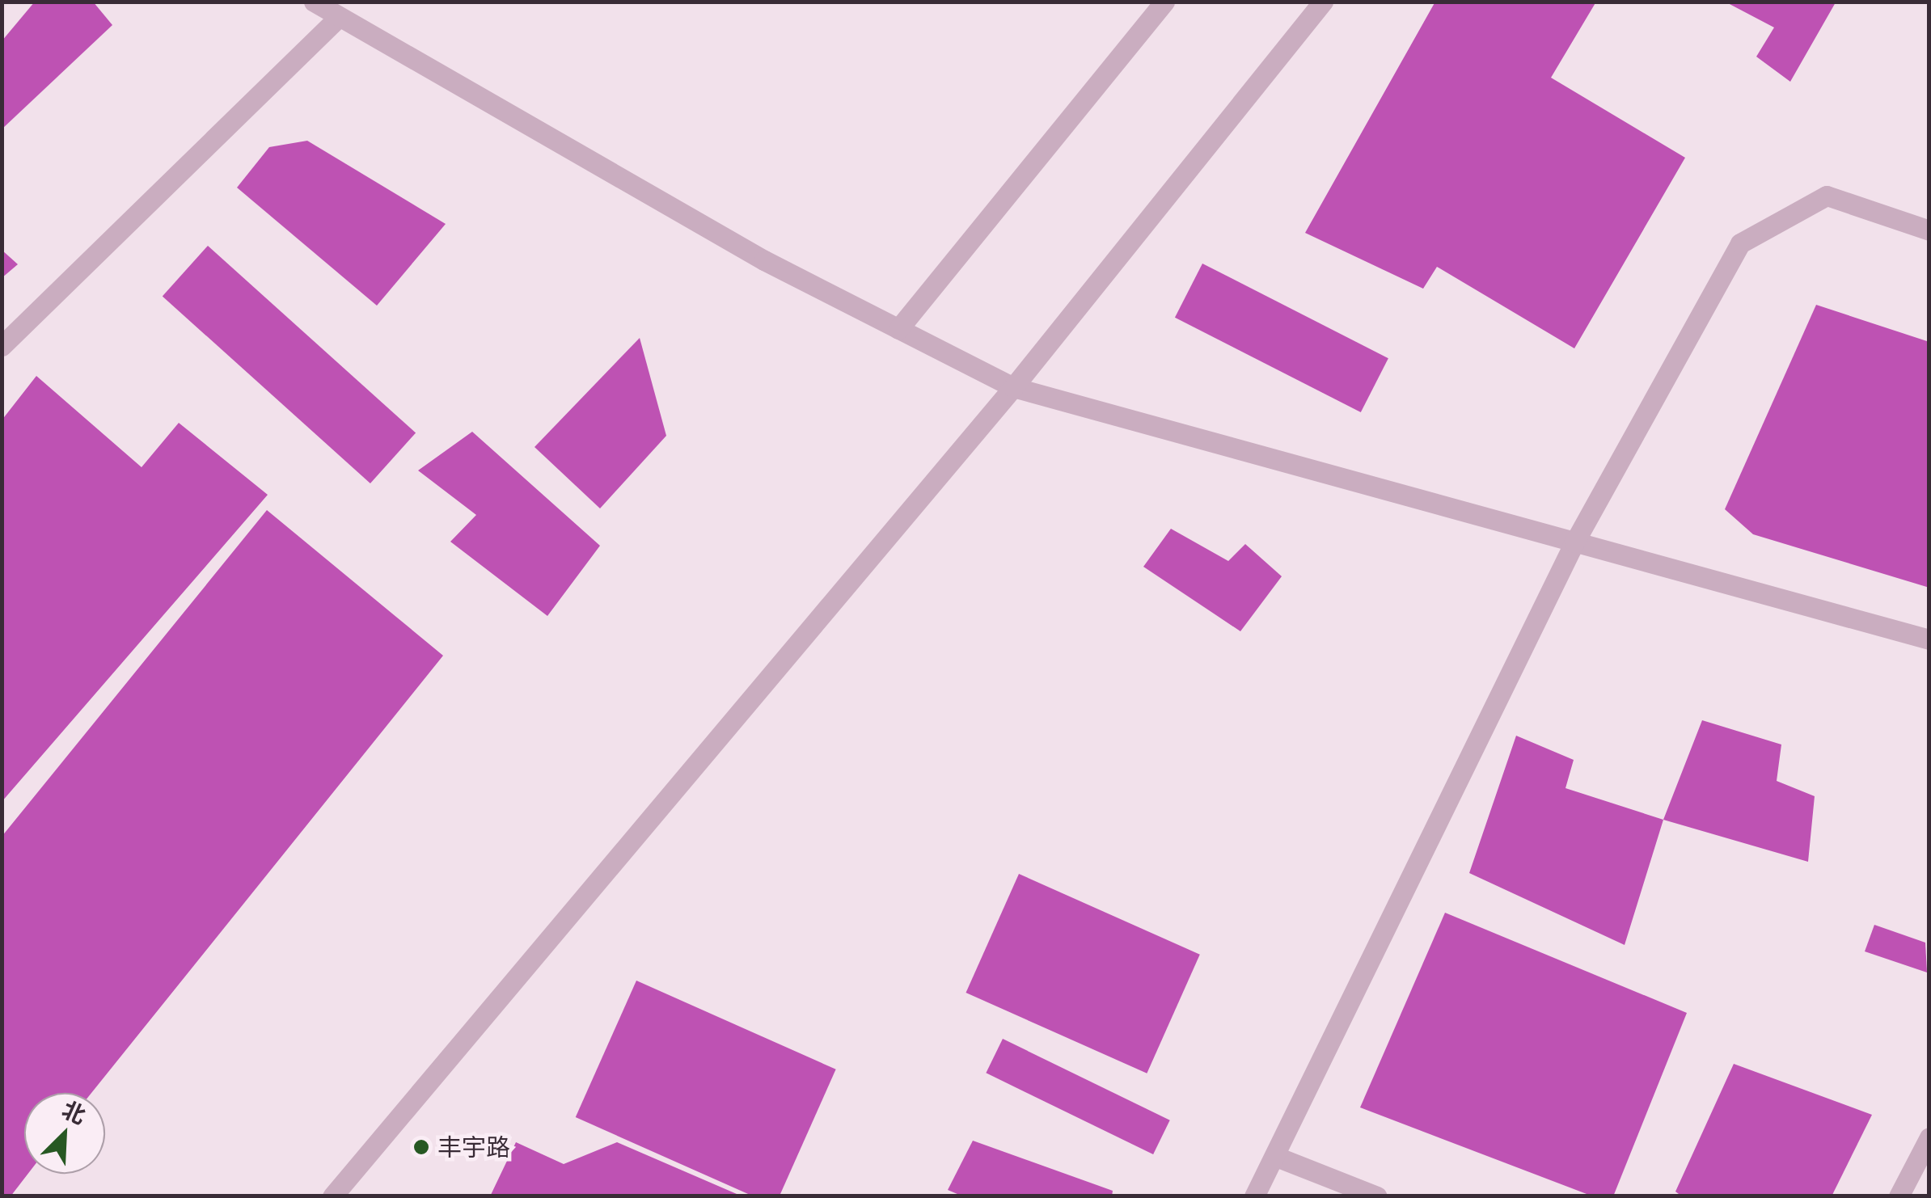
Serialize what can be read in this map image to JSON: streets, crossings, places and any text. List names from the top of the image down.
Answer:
{
  "places": ["丰宇路"],
  "north": "top right"
}
